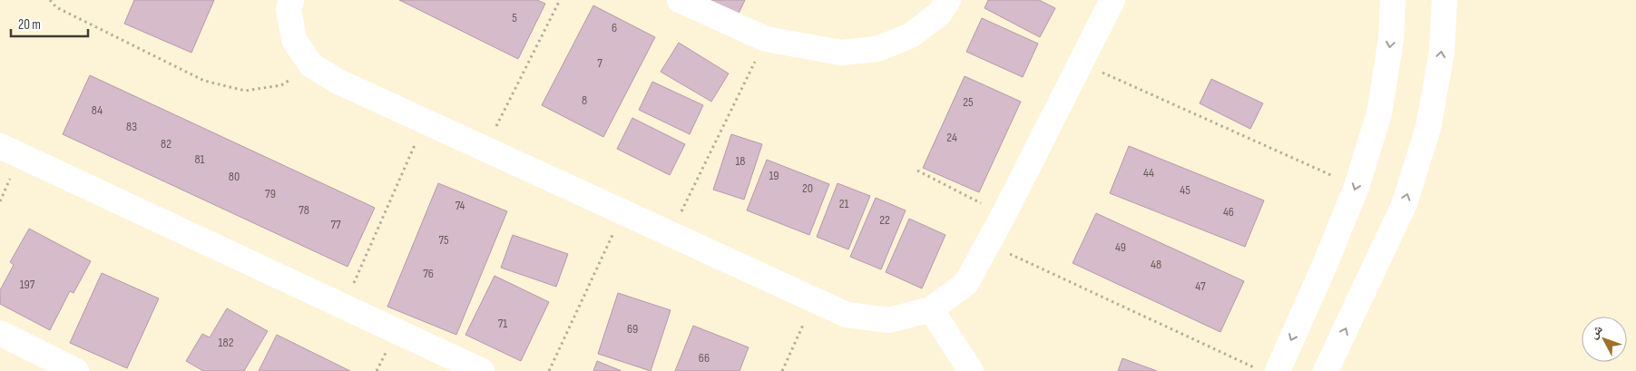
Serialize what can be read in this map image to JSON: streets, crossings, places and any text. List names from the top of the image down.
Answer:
{
  "house_numbers": [
    "5",
    "6",
    "7",
    "8",
    "25",
    "84",
    "83",
    "24",
    "82",
    "81",
    "18",
    "44",
    "19",
    "80",
    "20",
    "45",
    "79",
    "21",
    "74",
    "78",
    "46",
    "22",
    "77",
    "75",
    "49",
    "48",
    "76",
    "197",
    "47",
    "71",
    "69",
    "182",
    "66"
  ],
  "scale_bar": "20 m",
  "north": "top left"
}
